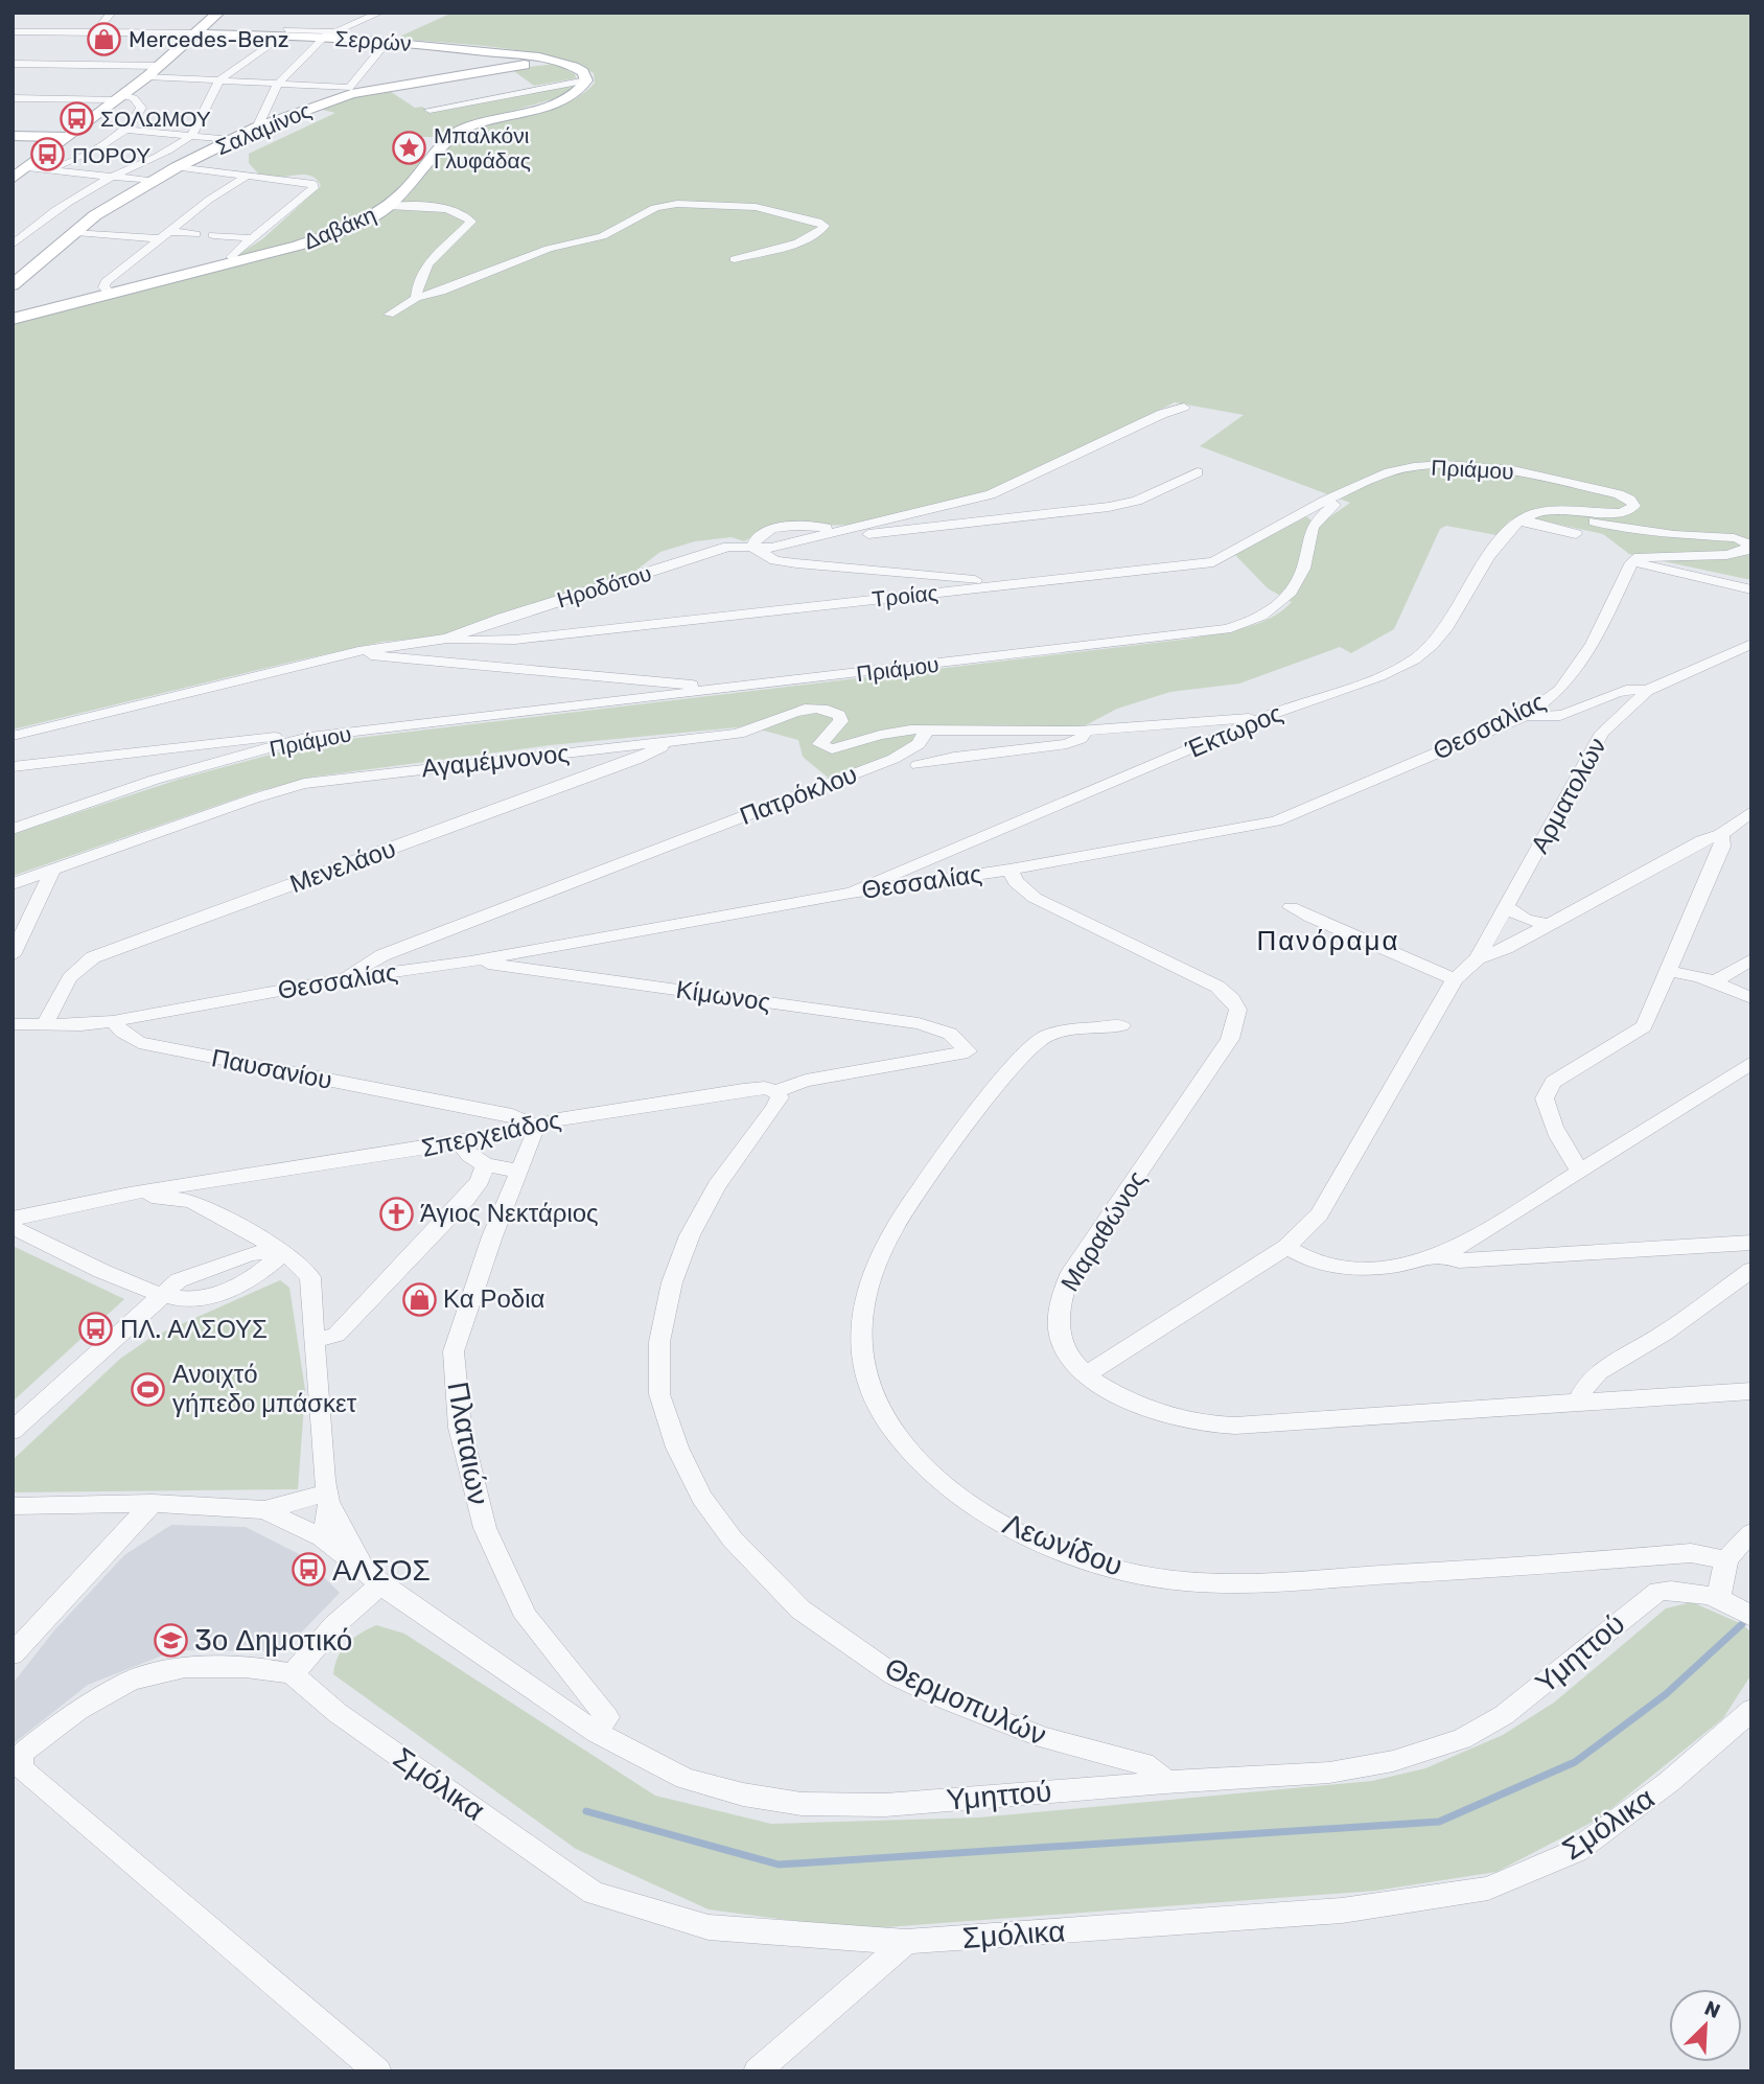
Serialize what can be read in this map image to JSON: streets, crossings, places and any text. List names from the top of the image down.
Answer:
{
  "streets": {
    "street": [
      "Σερρών",
      "Σαλαμίνος",
      "Δαβάκη",
      "Πριάμου",
      "Ηροδότου",
      "Τροίας",
      "Θεσσαλίας",
      "Έκτωρος",
      "Αγαμέμνονος",
      "Πατρόκλου",
      "Αρματολών",
      "Μενελάου",
      "Κίμωνος",
      "Παυσανίου",
      "Σπερχειάδος",
      "Μαραθώνος",
      "Πλαταιών",
      "Λεωνίδου",
      "Υμηττού",
      "Θερμοπυλών",
      "Σμόλικα"
    ]
  },
  "crossings": [
    ["Σερρών", "Σαλαμίνος"],
    ["Πριάμου", "Τροίας"],
    ["Ηροδότου", "Τροίας"],
    ["Θεσσαλίας", "Έκτωρος"],
    ["Θεσσαλίας", "Πατρόκλου"],
    ["Θεσσαλίας", "Αρματολών"],
    ["Θεσσαλίας", "Κίμωνος"],
    ["Θεσσαλίας", "Παυσανίου"],
    ["Θεσσαλίας", "Μαραθώνος"],
    ["Αγαμέμνονος", "Πατρόκλου"],
    ["Αγαμέμνονος", "Μενελάου"],
    ["Αρματολών", "Μαραθώνος"],
    ["Κίμωνος", "Σπερχειάδος"],
    ["Παυσανίου", "Σπερχειάδος"],
    ["Παυσανίου", "Πλαταιών"],
    ["Σπερχειάδος", "Πλαταιών"],
    ["Σπερχειάδος", "Θερμοπυλών"],
    ["Πλαταιών", "Υμηττού"],
    ["Υμηττού", "Θερμοπυλών"]
  ],
  "districts": ["Πανόραμα"],
  "places": {
    "shop": ["Mercedes-Benz", "Κα Ροδια"],
    "bus stop": [
      "ΣΟΛΩΜΟΥ",
      "ΠΟΡΟΥ",
      "ΠΛ. ΑΛΣΟΥΣ",
      "ΑΛΣΟΣ"
    ],
    "place": ["Μπαλκόνι Γλυφάδας"],
    "church": ["Άγιος Νεκτάριος"],
    "sports": ["Ανοιχτό γήπεδο μπάσκετ"],
    "school or university": ["3ο Δημοτικό"]
  },
  "north": "top right"
}
